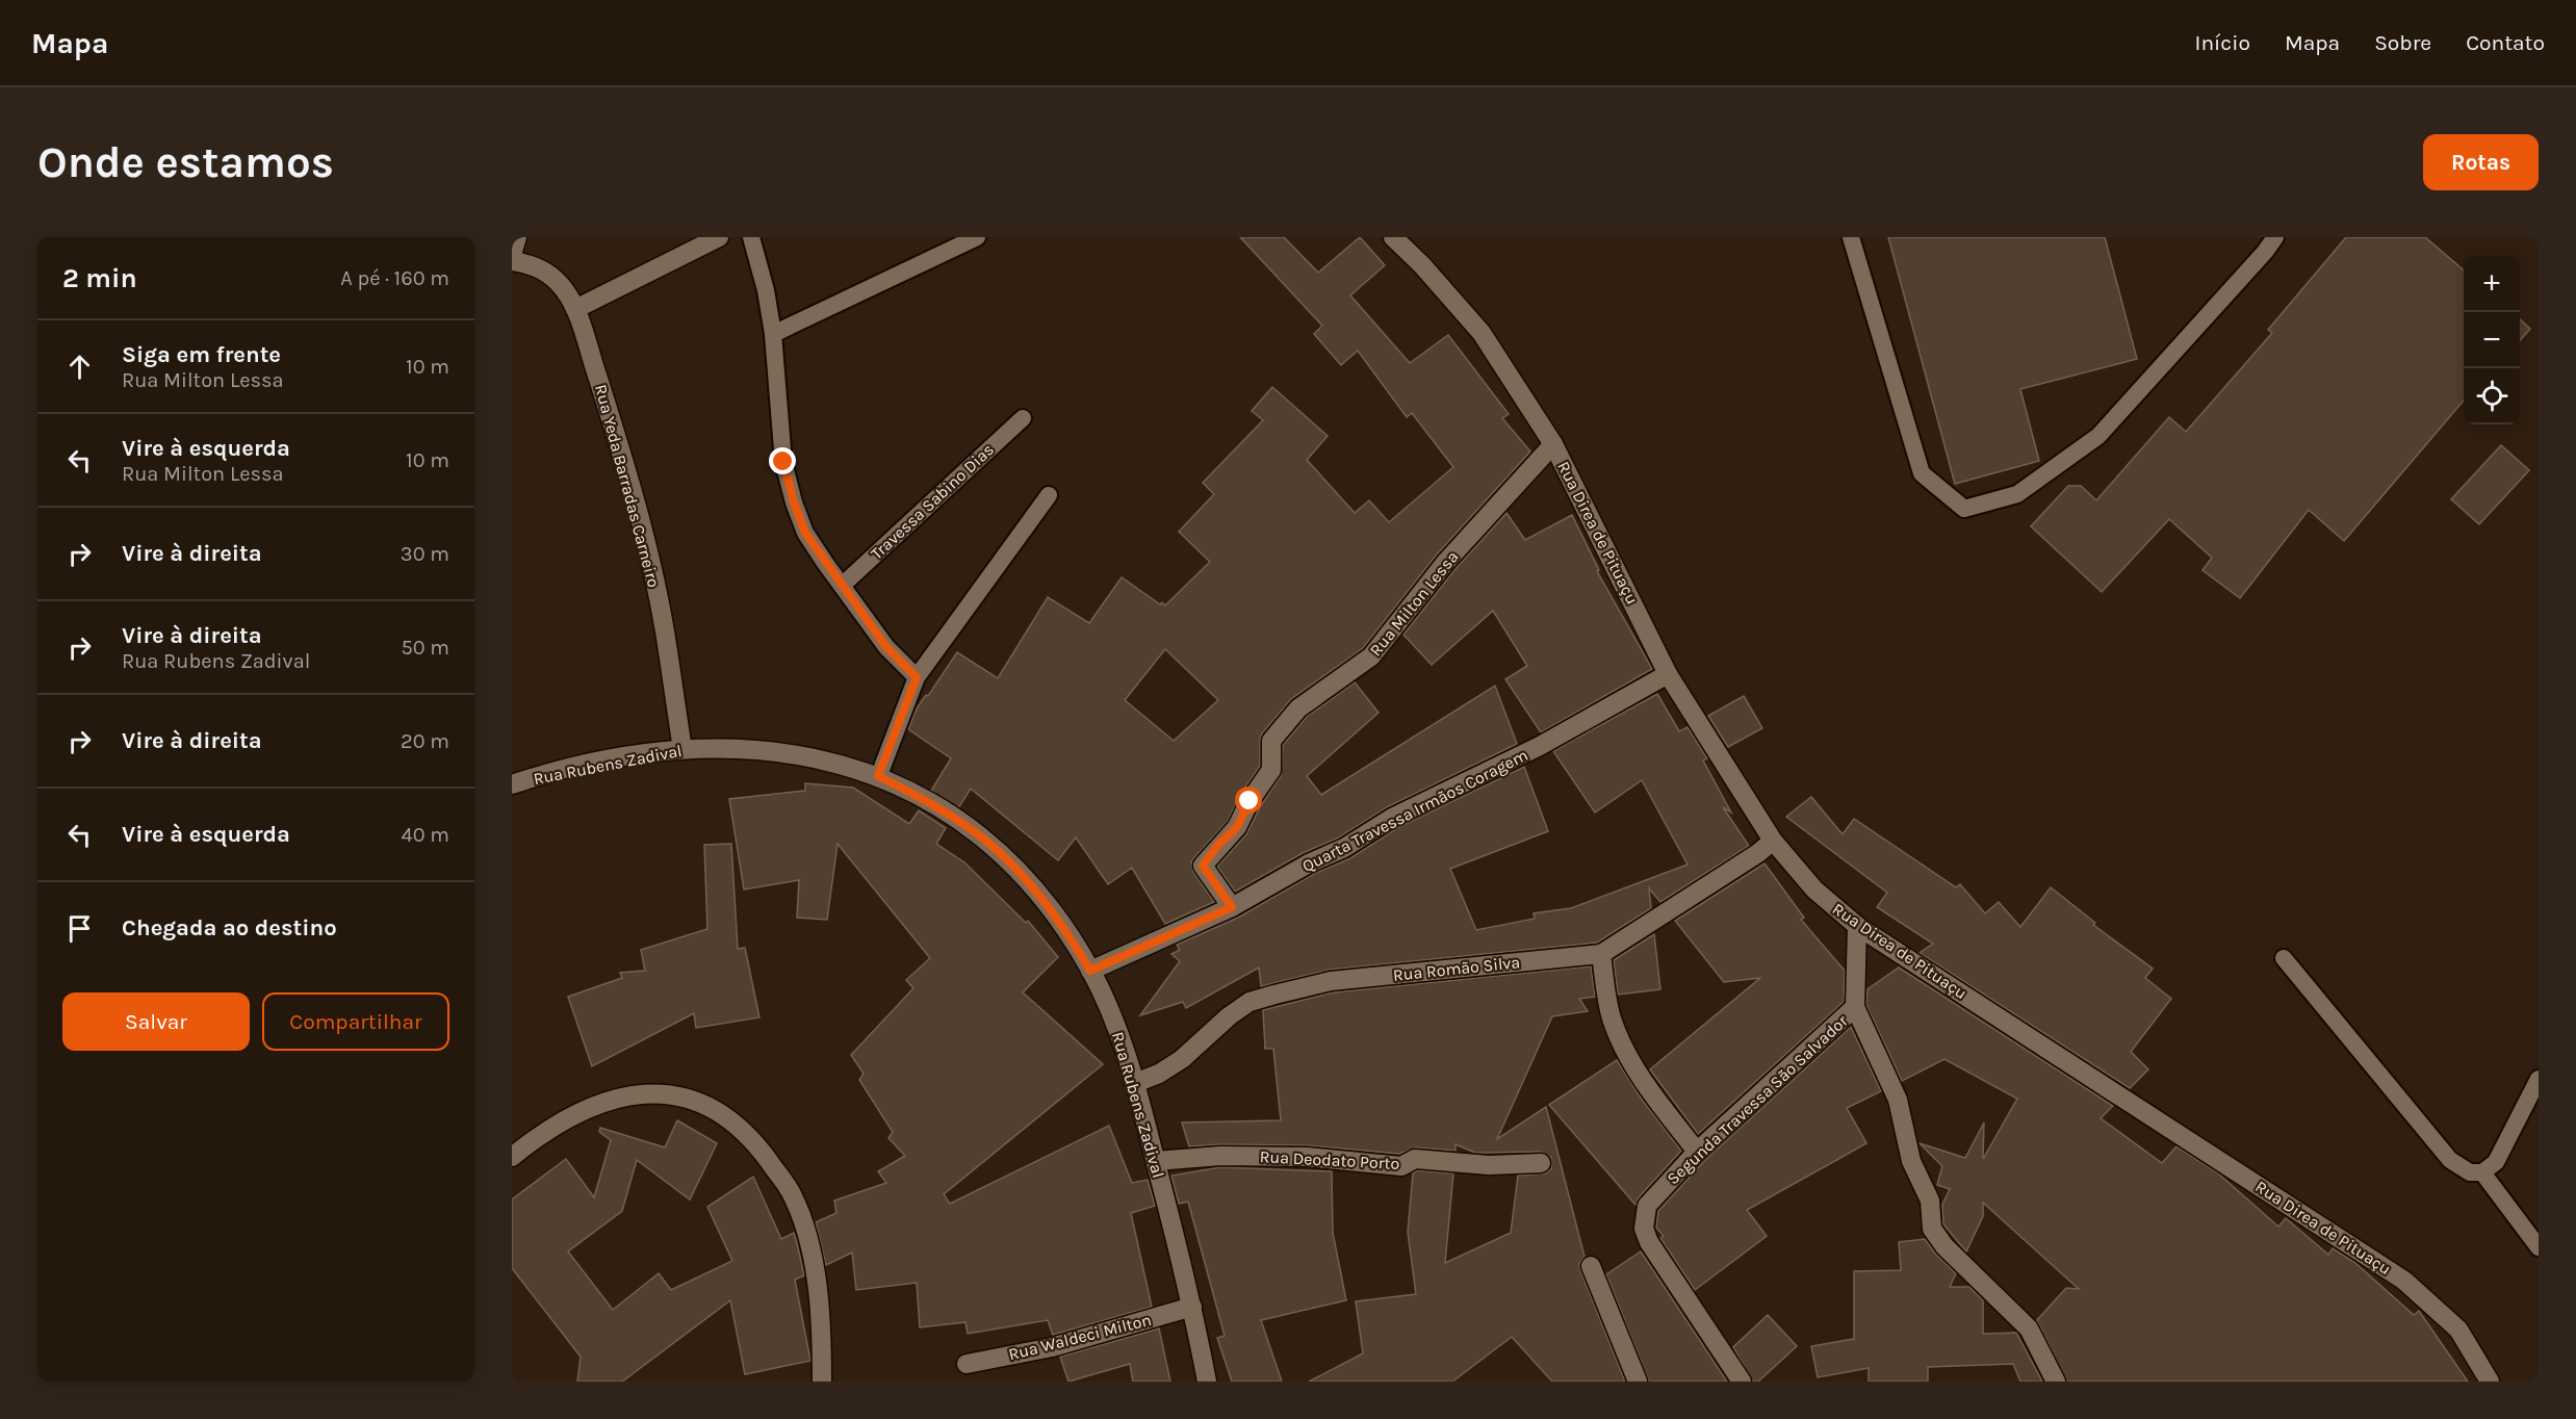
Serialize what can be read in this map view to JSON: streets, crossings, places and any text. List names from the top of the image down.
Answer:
{
  "streets": {
    "street": [
      "Rua Yeda Barradas Carneiro",
      "Rua Direa de Pituaçu",
      "Rua Milton Lessa",
      "Rua Rubens Zadival",
      "Quarta Travessa Irmãos Coragem",
      "Rua Romão Silva",
      "Segunda Travessa São Salvador",
      "Rua Deodato Porto",
      "Rua Waldeci Milton"
    ],
    "lane": ["Travessa Sabino Dias"]
  },
  "crossings": [
    ["Rua Yeda Barradas Carneiro", "Rua Rubens Zadival"],
    ["Rua Direa de Pituaçu", "Rua Milton Lessa"],
    ["Rua Direa de Pituaçu", "Quarta Travessa Irmãos Coragem"],
    ["Rua Direa de Pituaçu", "Rua Romão Silva"],
    ["Rua Milton Lessa", "Quarta Travessa Irmãos Coragem"],
    ["Rua Rubens Zadival", "Quarta Travessa Irmãos Coragem"],
    ["Rua Rubens Zadival", "Rua Romão Silva"],
    ["Rua Rubens Zadival", "Rua Deodato Porto"],
    ["Rua Rubens Zadival", "Rua Waldeci Milton"]
  ],
  "page": {
    "header": "Mapa",
    "nav": [
      "Início",
      "Mapa",
      "Sobre",
      "Contato"
    ],
    "buttons": [
      "Rotas",
      ["Salvar", "Compartilhar"]
    ],
    "title": "Onde estamos",
    "heading": ["2 min", "A pé · 160 m"],
    "map_buttons": ["+", "−"],
    "list": [
      ["Siga em frente", "Rua Milton Lessa", "10 m"],
      ["Vire à esquerda", "Rua Milton Lessa", "10 m"],
      ["Vire à direita", "30 m"],
      ["Vire à direita", "Rua Rubens Zadival", "50 m"],
      ["Vire à direita", "20 m"],
      ["Vire à esquerda", "40 m"],
      "Chegada ao destino"
    ]
  }
}
